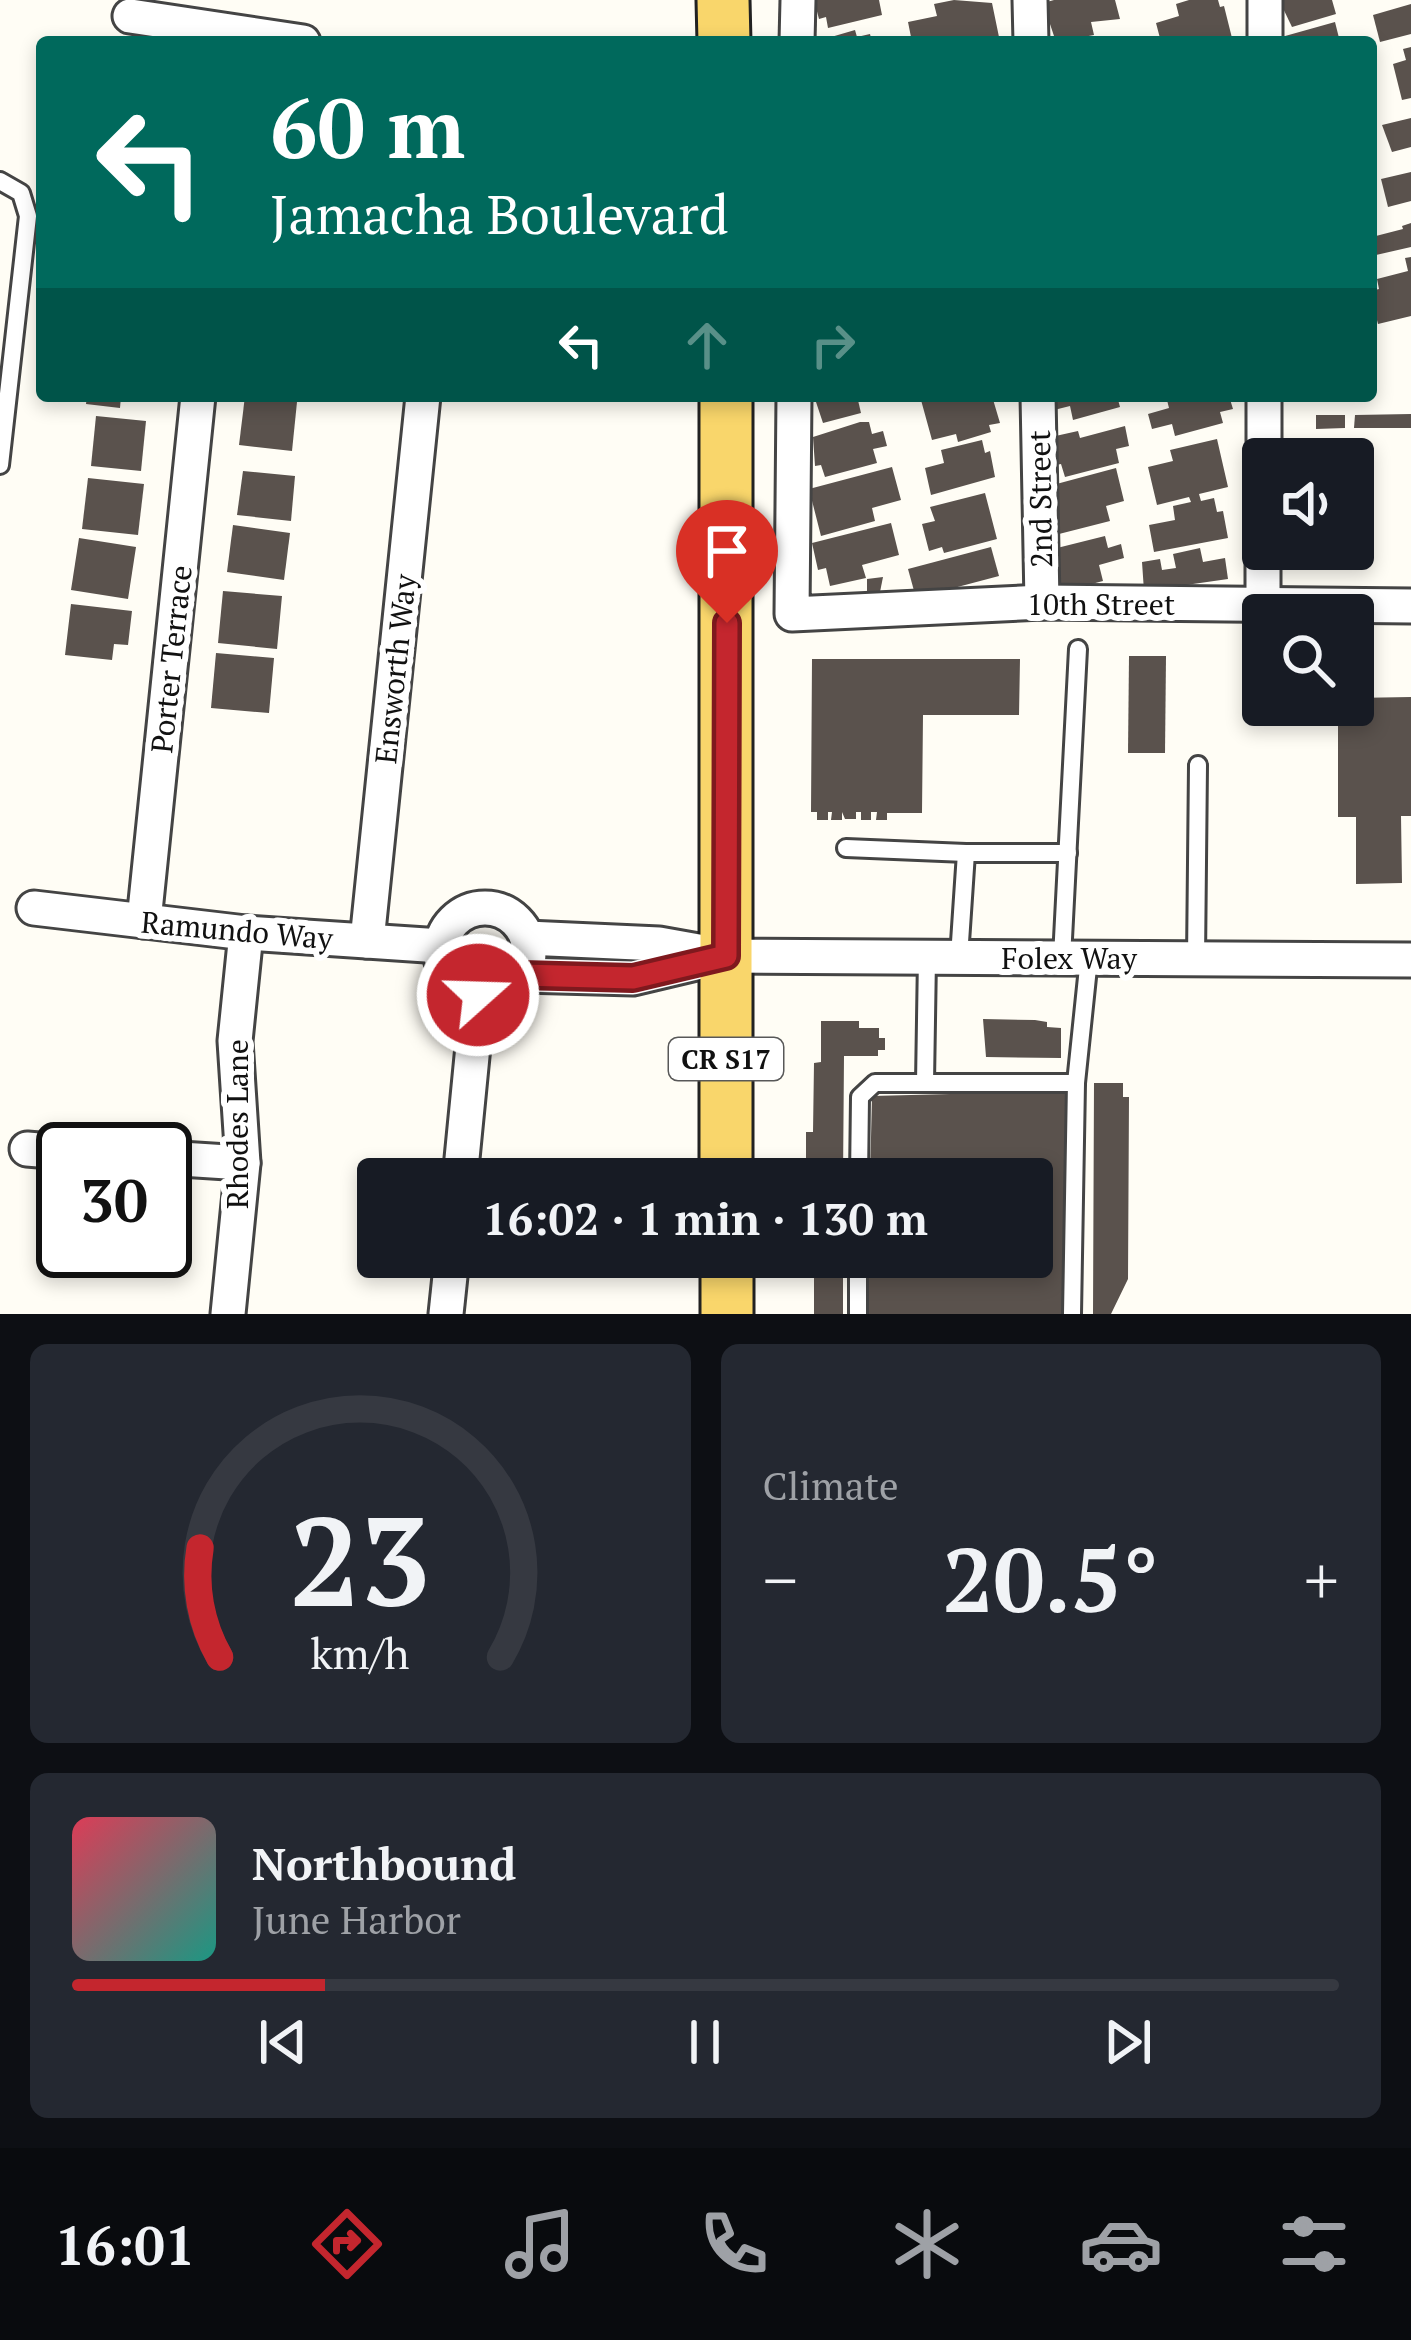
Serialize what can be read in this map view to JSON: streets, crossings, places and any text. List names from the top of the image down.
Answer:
{
  "streets": {
    "main road": ["CR S17"],
    "street": [
      "2nd Street",
      "10th Street",
      "Porter Terrace",
      "Ensworth Way",
      "Ramundo Way",
      "Folex Way",
      "Rhodes Lane"
    ]
  },
  "crossings": [
    ["2nd Street", "10th Street"],
    ["Porter Terrace", "Ramundo Way"],
    ["Ensworth Way", "Ramundo Way"],
    ["Ramundo Way", "Rhodes Lane"],
    ["Folex Way", "CR S17"]
  ],
  "page": {
    "turn": ["60 m", "Jamacha Boulevard"],
    "limit": "30",
    "trip": "16:02 · 1 min · 130 m",
    "tile": "Climate",
    "heat": ["−", "20.5°", "+"],
    "song": ["Northbound", "June Harbor"],
    "tabs": "16:01",
    "gauge": ["23", "km/h"]
  }
}
